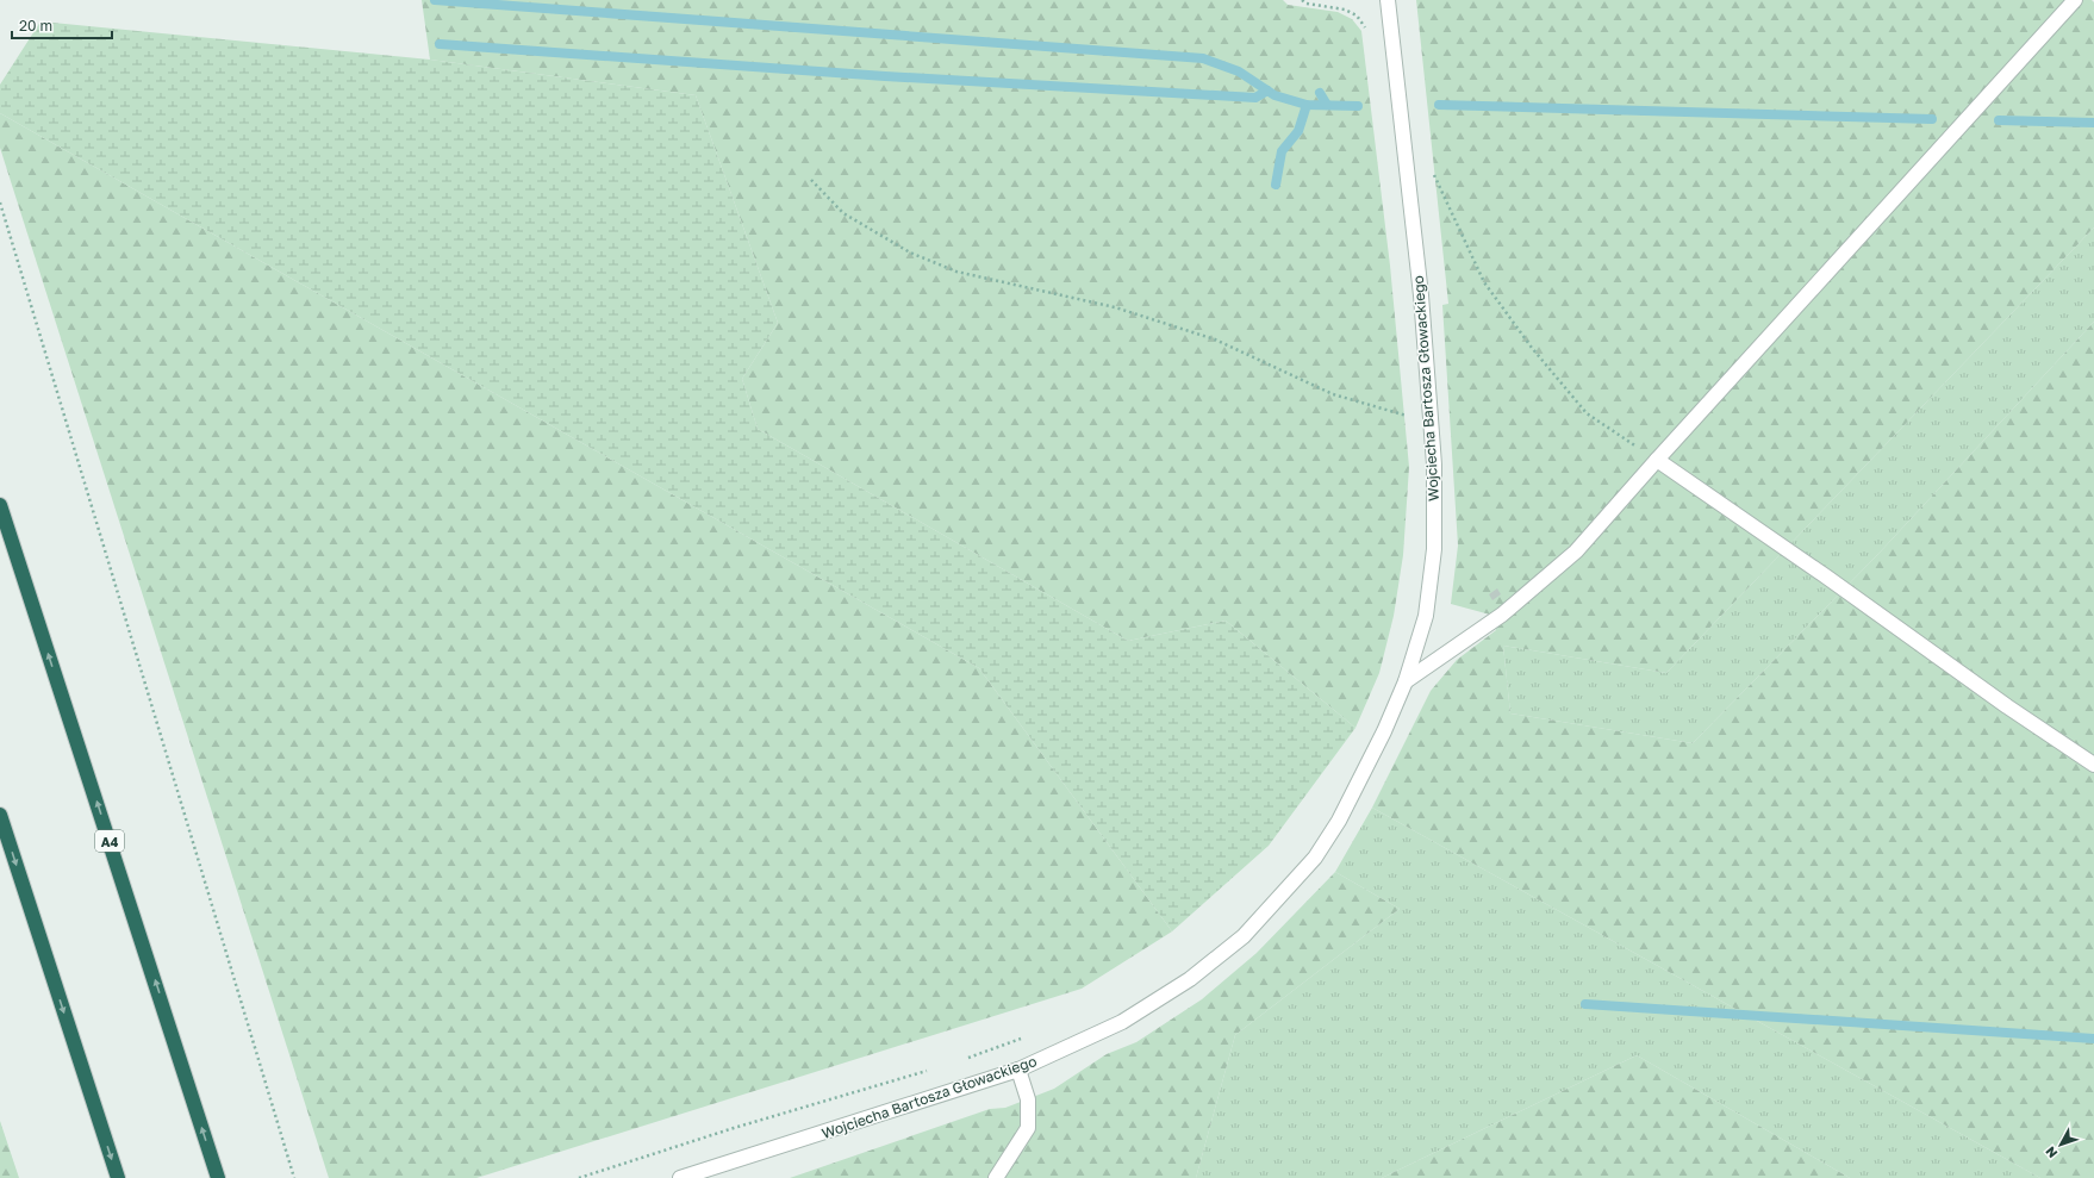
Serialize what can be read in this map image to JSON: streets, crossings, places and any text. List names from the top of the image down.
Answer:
{
  "streets": {
    "highway": ["A4"],
    "street": ["Wojciecha Bartosza Głowackiego"]
  },
  "scale_bar": "20 m",
  "north": "bottom left"
}
